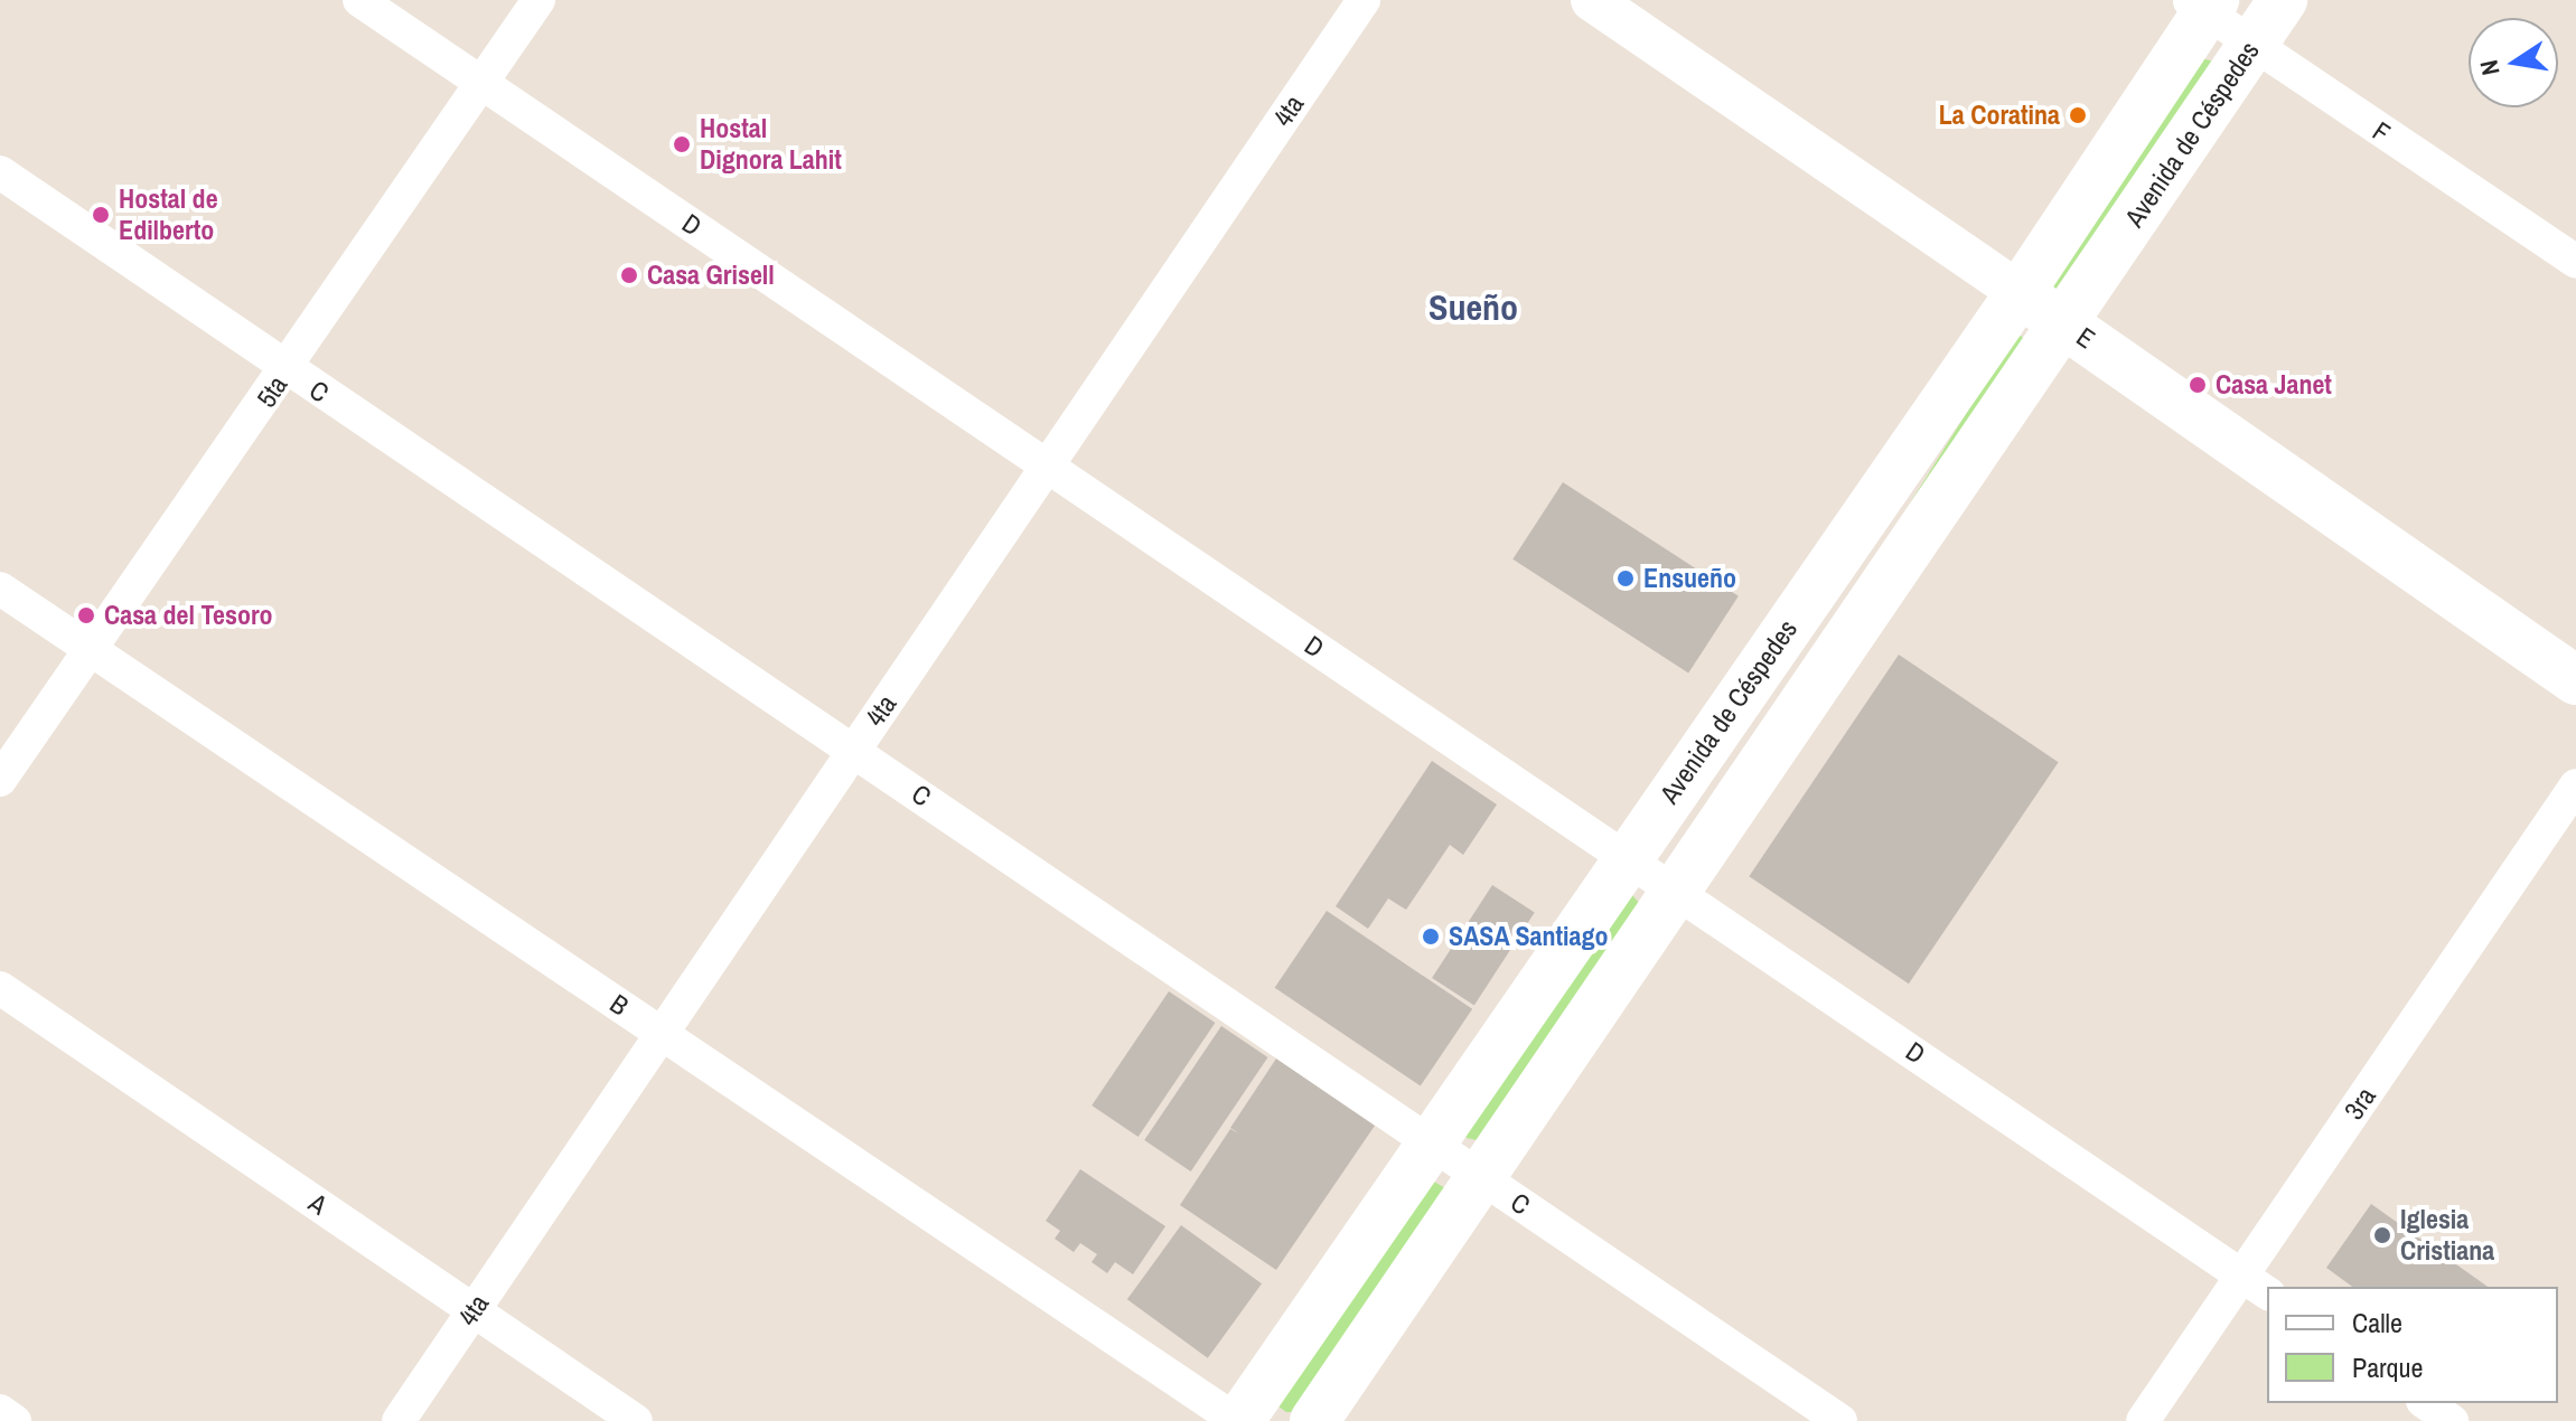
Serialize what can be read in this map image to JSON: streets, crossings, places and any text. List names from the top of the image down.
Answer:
{
  "streets": {
    "main road": ["Avenida de Céspedes", "E"],
    "street": [
      "4ta",
      "F",
      "D",
      "5ta",
      "C",
      "B",
      "3ra",
      "A"
    ]
  },
  "crossings": [
    ["4ta", "D"],
    ["4ta", "C"],
    ["4ta", "B"],
    ["4ta", "A"],
    ["F", "Avenida de Céspedes"],
    ["Avenida de Céspedes", "D"],
    ["Avenida de Céspedes", "E"],
    ["Avenida de Céspedes", "C"],
    ["Avenida de Céspedes", "B"],
    ["D", "5ta"],
    ["D", "3ra"],
    ["5ta", "C"],
    ["5ta", "B"]
  ],
  "districts": ["Sueño"],
  "places": [
    "La Coratina",
    "Hostal Dignora Lahit",
    "Hostal de Edilberto",
    "Casa Grisell",
    "Casa Janet",
    "Ensueño",
    "Casa del Tesoro",
    "SASA Santiago",
    "Iglesia Cristiana"
  ],
  "legend": ["Calle", "Parque"],
  "north": "left"
}
